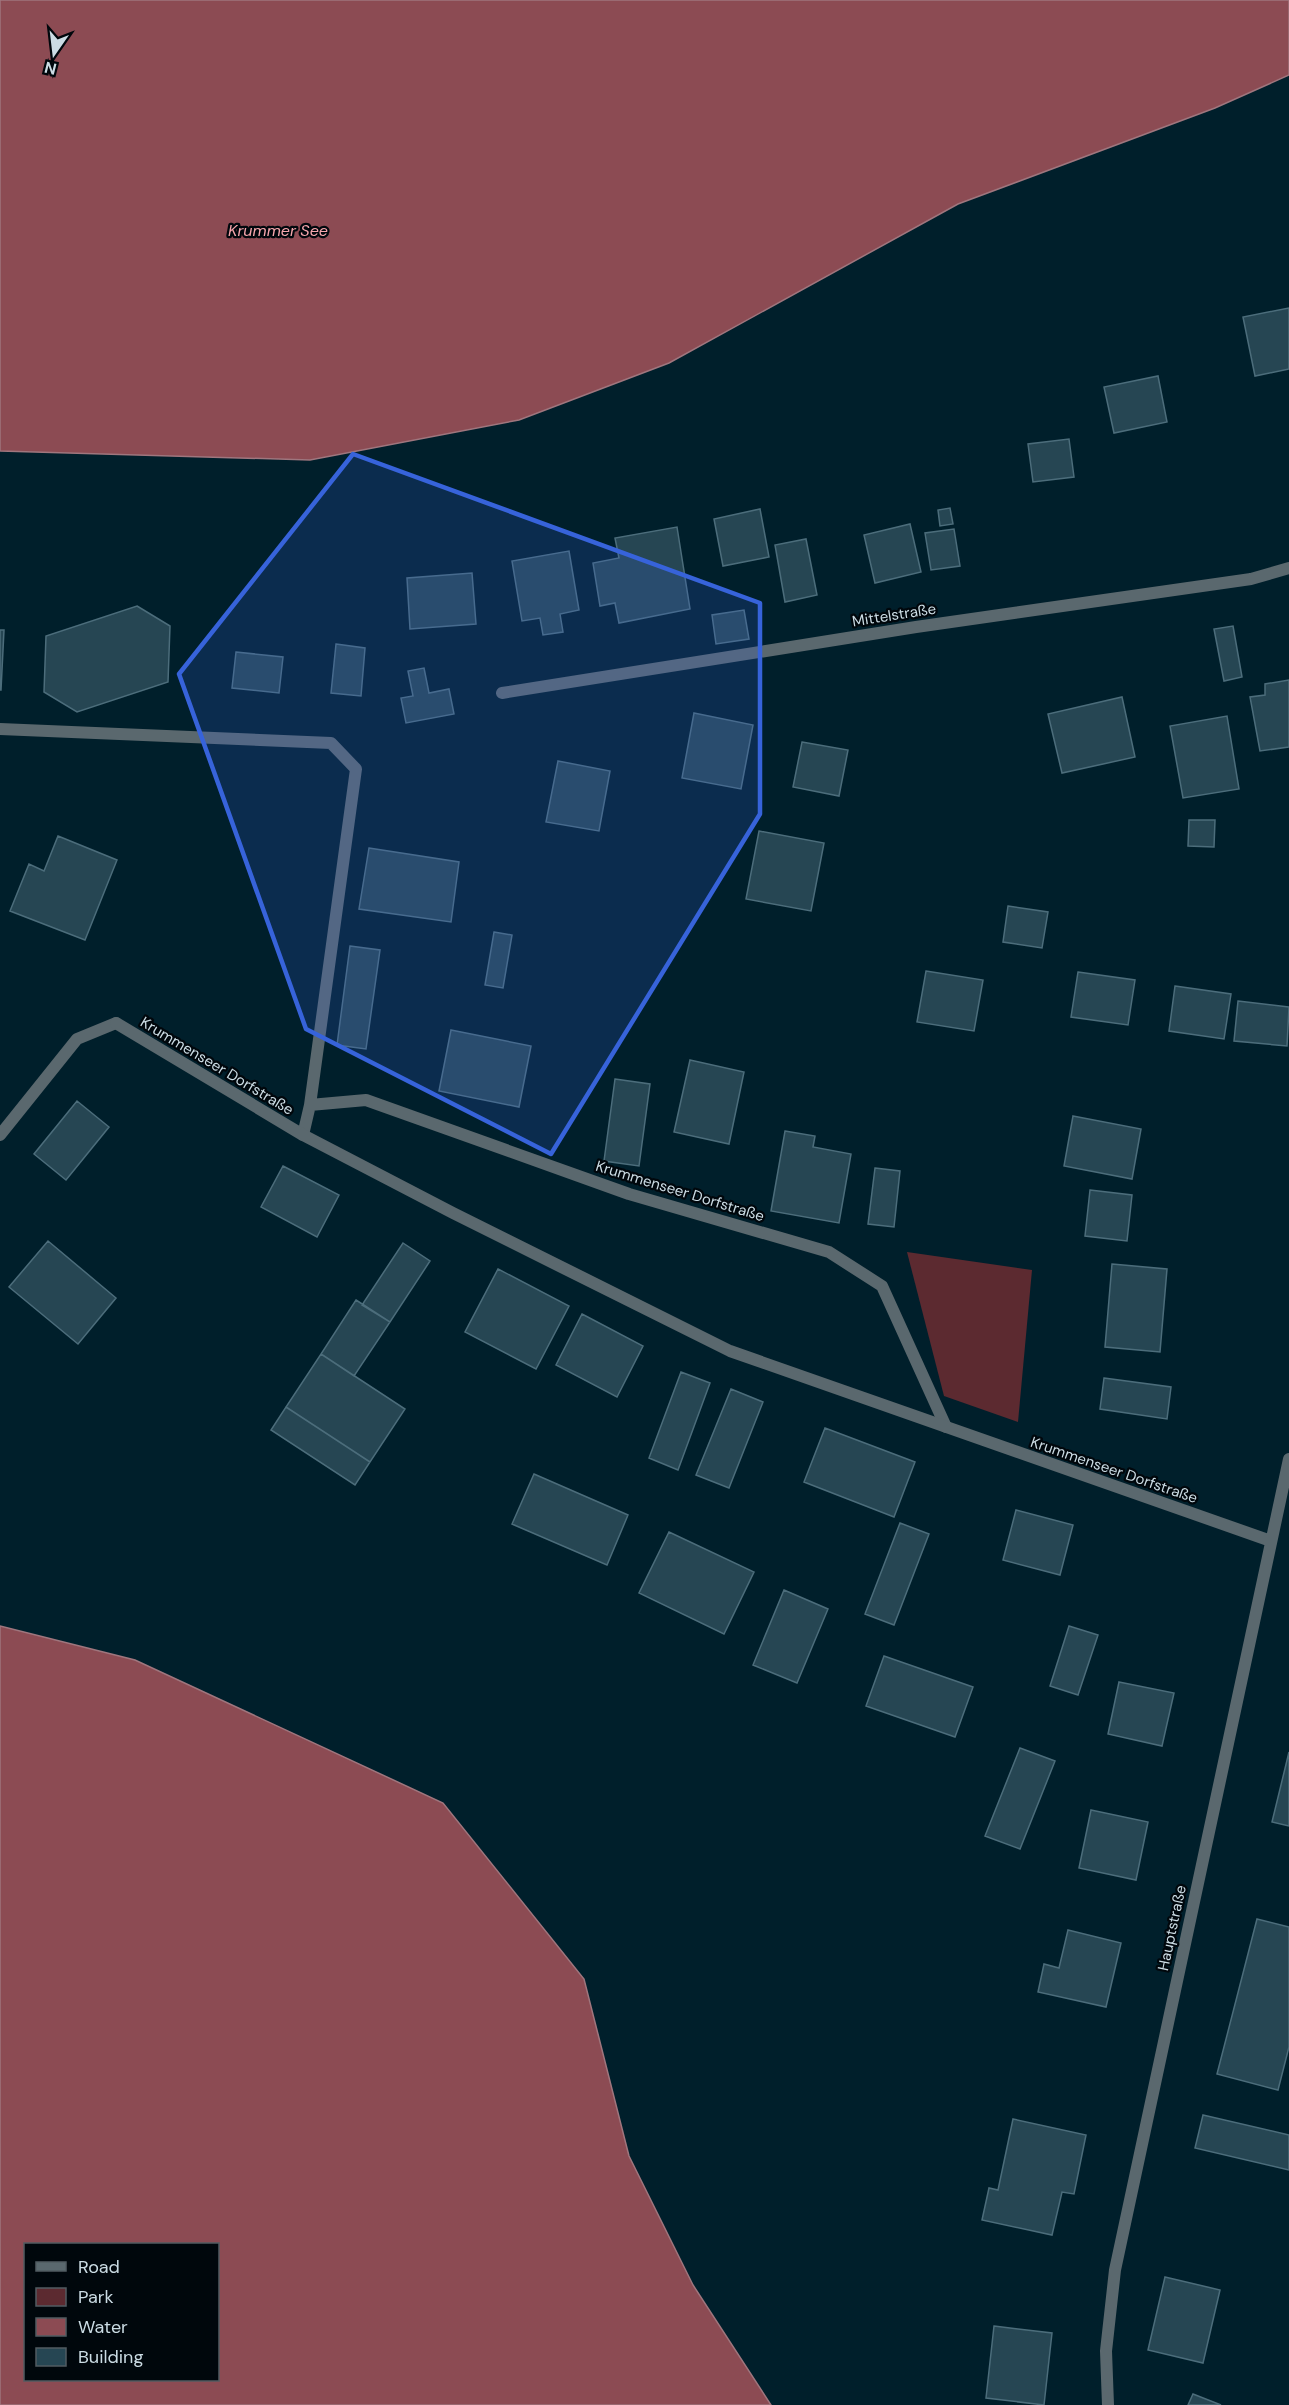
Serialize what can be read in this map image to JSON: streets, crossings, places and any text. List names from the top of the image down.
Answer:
{
  "streets": {
    "street": ["Mittelstraße", "Krummenseer Dorfstraße", "Hauptstraße"]
  },
  "crossings": [
    ["Krummenseer Dorfstraße", "Hauptstraße"]
  ],
  "water": ["Krummer See"],
  "legend": [
    "Road",
    "Park",
    "Water",
    "Building"
  ],
  "north": "bottom"
}
